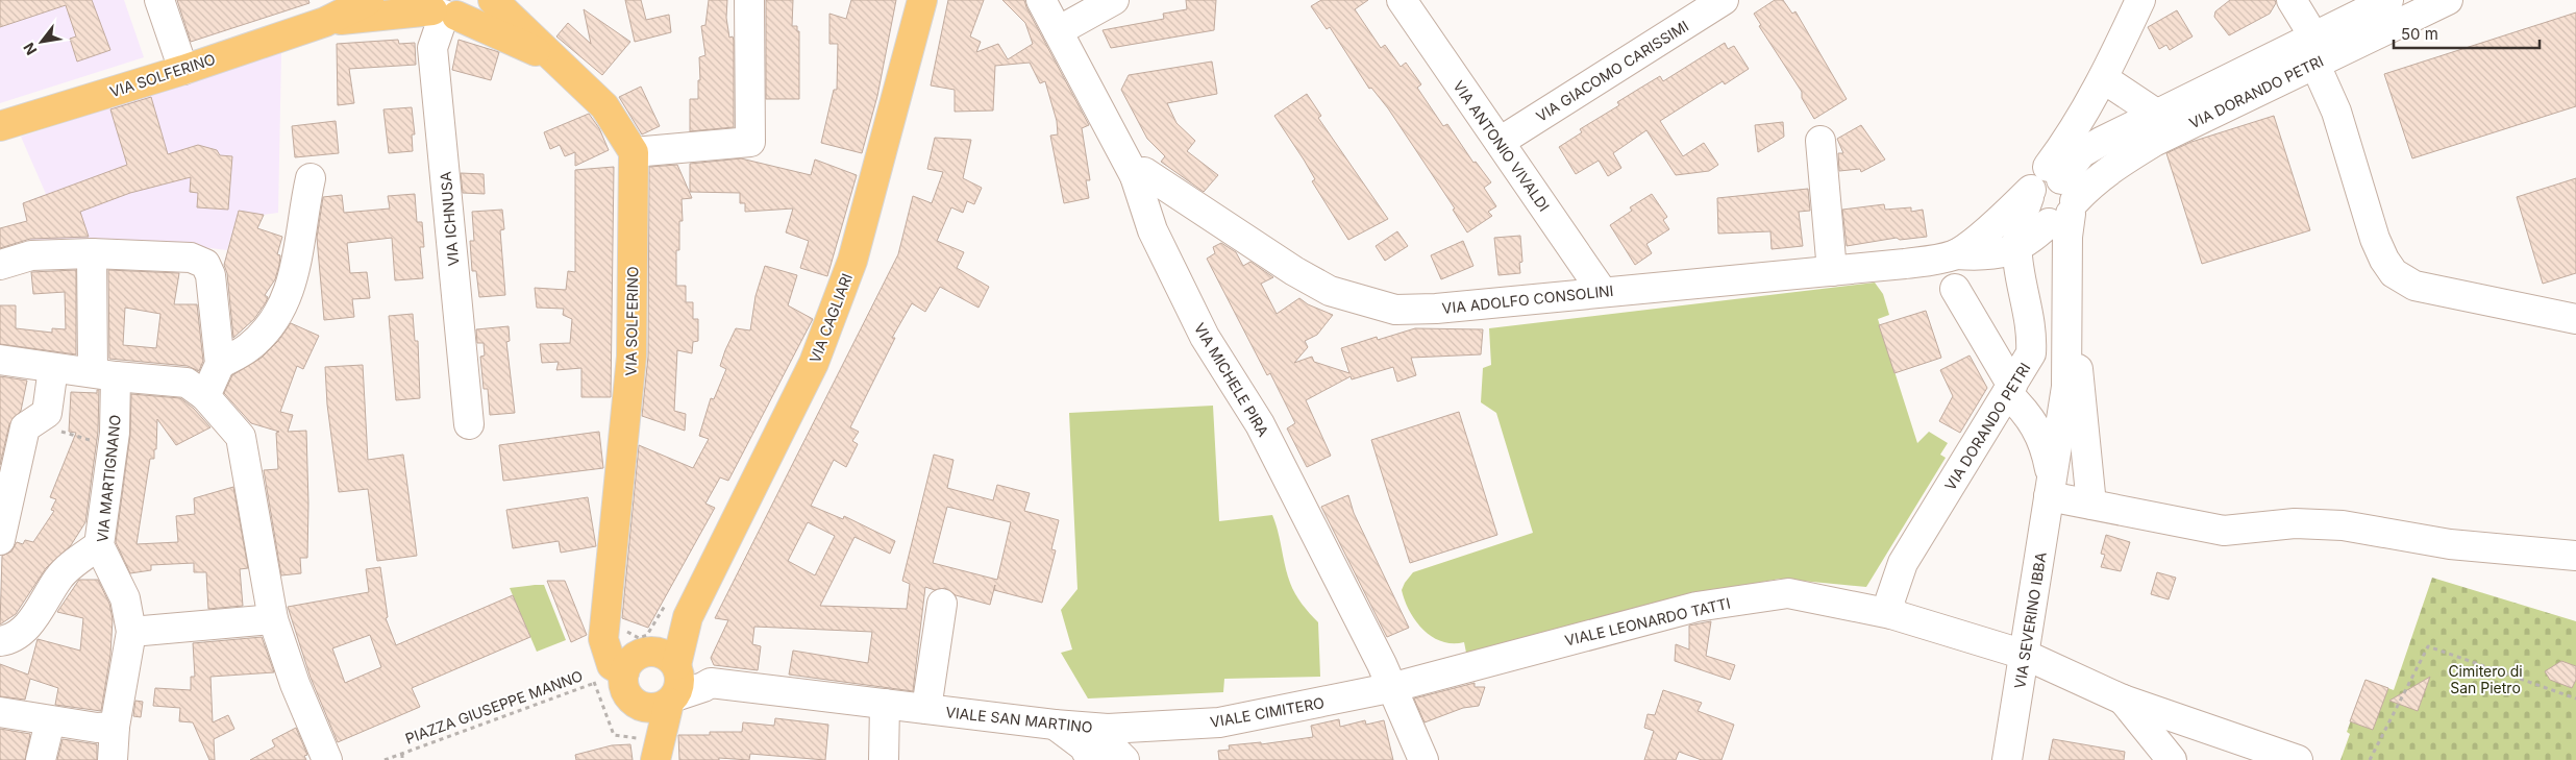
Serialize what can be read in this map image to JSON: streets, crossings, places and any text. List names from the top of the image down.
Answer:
{
  "streets": {
    "main road": ["VIA SOLFERINO", "VIA CAGLIARI"],
    "street": [
      "VIA GIACOMO CARISSIMI",
      "VIA DORANDO PETRI",
      "VIA ANTONIO VIVALDI",
      "VIA ICHNUSA",
      "VIA ADOLFO CONSOLINI",
      "VIA MICHELE PIRA",
      "VIA MARTIGNANO",
      "VIA SEVERINO IBBA",
      "VIALE LEONARDO TATTI",
      "VIALE CIMITERO",
      "VIALE SAN MARTINO"
    ],
    "path": ["PIAZZA GIUSEPPE MANNO"]
  },
  "crossings": [
    ["VIA GIACOMO CARISSIMI", "VIA ANTONIO VIVALDI"],
    ["VIA SOLFERINO", "VIA ICHNUSA"],
    ["VIA SOLFERINO", "VIA CAGLIARI"],
    ["VIA SOLFERINO", "VIALE SAN MARTINO"],
    ["VIA DORANDO PETRI", "VIA ADOLFO CONSOLINI"],
    ["VIA DORANDO PETRI", "VIA SEVERINO IBBA"],
    ["VIA DORANDO PETRI", "VIALE LEONARDO TATTI"],
    ["VIA ANTONIO VIVALDI", "VIA ADOLFO CONSOLINI"],
    ["VIA ADOLFO CONSOLINI", "VIA MICHELE PIRA"],
    ["VIA ADOLFO CONSOLINI", "VIA SEVERINO IBBA"],
    ["VIA CAGLIARI", "VIALE SAN MARTINO"],
    ["VIA MICHELE PIRA", "VIALE LEONARDO TATTI"],
    ["VIA MICHELE PIRA", "VIALE CIMITERO"],
    ["VIA SEVERINO IBBA", "VIALE LEONARDO TATTI"],
    ["VIALE LEONARDO TATTI", "VIALE CIMITERO"],
    ["VIALE CIMITERO", "VIALE SAN MARTINO"]
  ],
  "parks": ["Cimitero di San Pietro"],
  "scale_bar": "50 m",
  "north": "bottom left"
}
